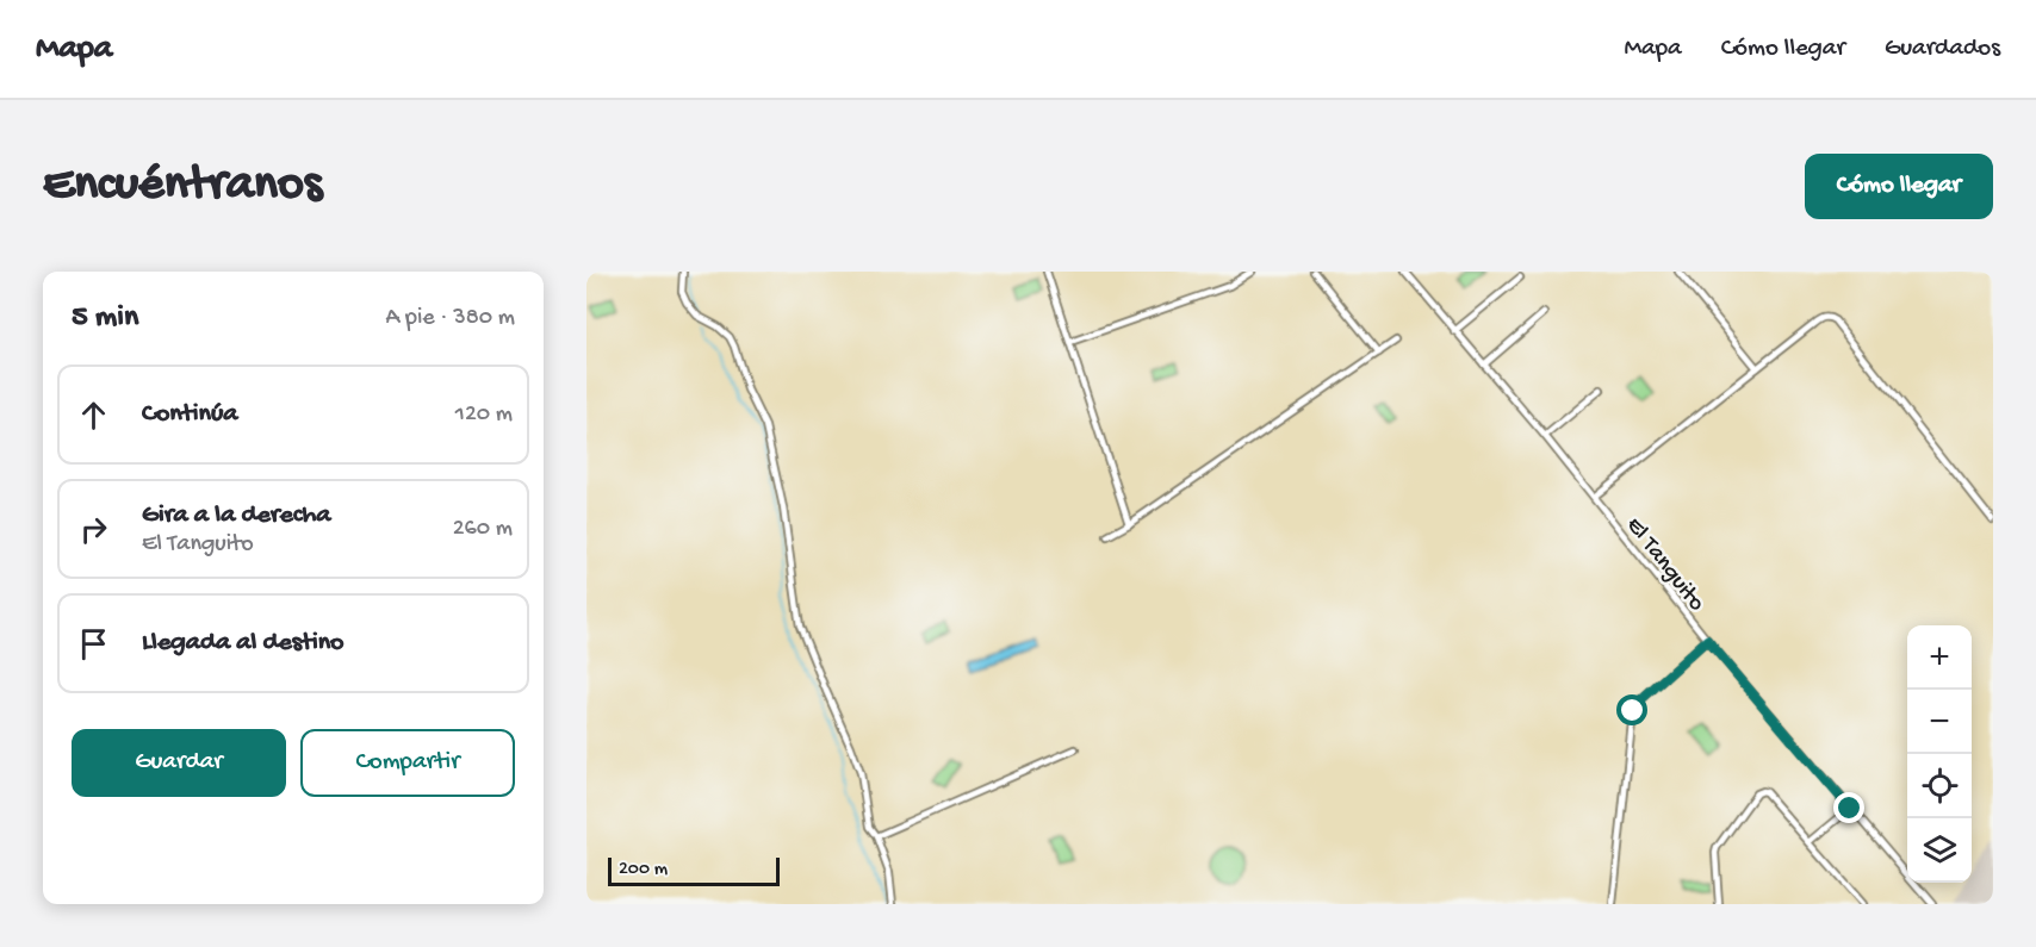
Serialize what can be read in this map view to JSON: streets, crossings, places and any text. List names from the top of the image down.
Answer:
{
  "streets": {
    "street": ["El Tanguito"]
  },
  "scale_bar": "200 m",
  "page": {
    "header": "Mapa",
    "nav": ["Mapa", "Cómo llegar", "Guardados"],
    "buttons": [
      "Cómo llegar",
      ["Guardar", "Compartir"]
    ],
    "title": "Encuéntranos",
    "heading": ["5 min", "A pie · 380 m"],
    "list": [
      ["Continúa", "120 m"],
      ["Gira a la derecha", "El Tanguito", "260 m"],
      "Llegada al destino"
    ],
    "map_buttons": ["+", "−"],
    "scale": "200 m"
  }
}
